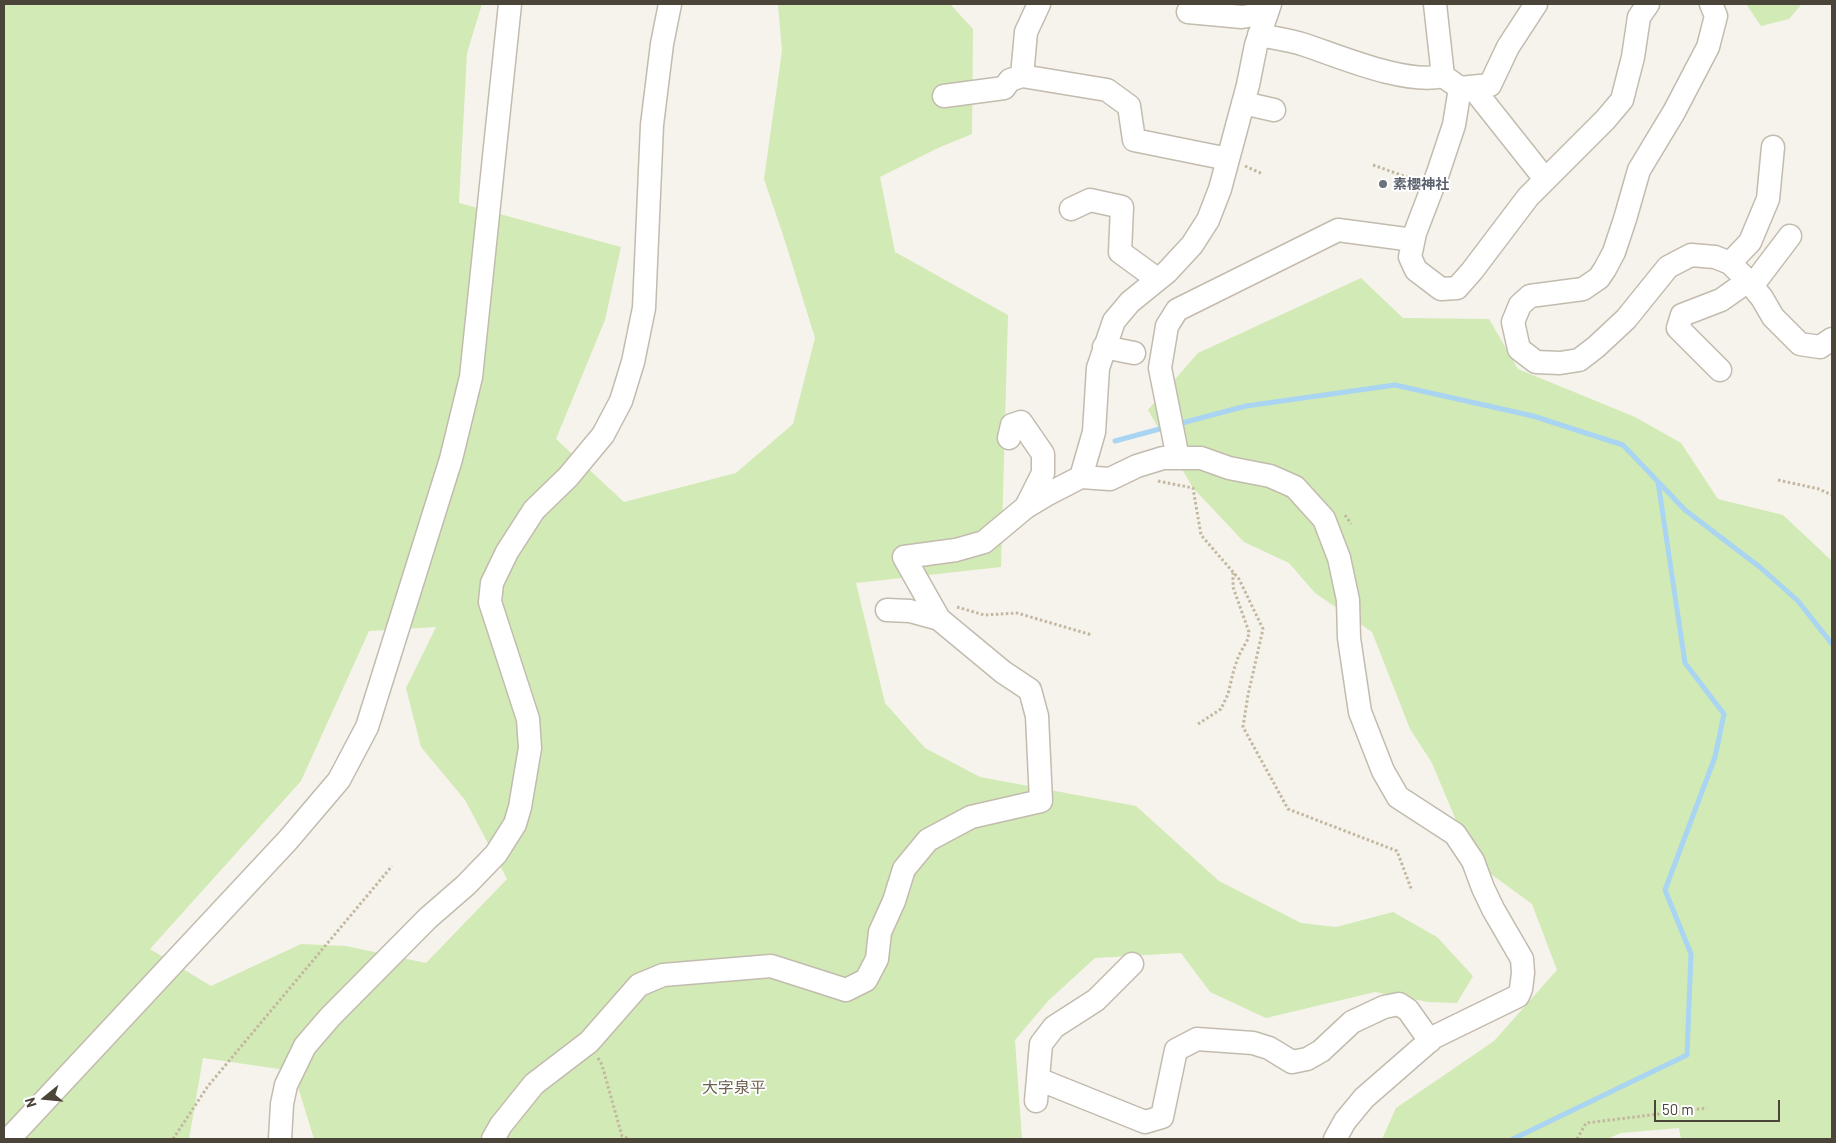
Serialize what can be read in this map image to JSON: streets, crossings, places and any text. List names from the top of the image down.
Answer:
{
  "districts": ["大字泉平"],
  "places": ["素櫻神社"],
  "scale_bar": "50 m",
  "north": "left"
}
